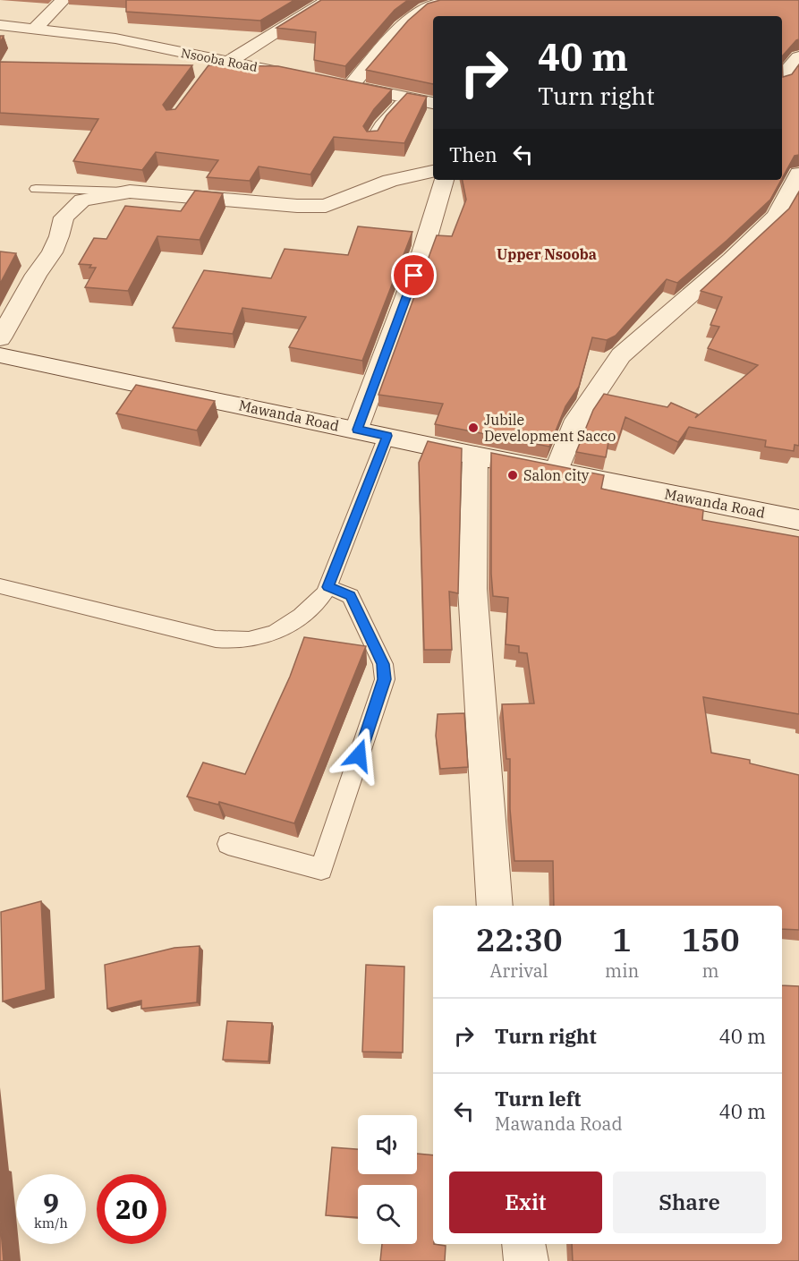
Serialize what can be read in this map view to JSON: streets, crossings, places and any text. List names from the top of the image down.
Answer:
{
  "streets": {
    "street": ["Nsooba Road", "Mawanda Road"]
  },
  "districts": ["Upper Nsooba"],
  "places": ["Jubile Development Sacco", "Salon city"],
  "page": {
    "turn": ["40 m", "Turn right"],
    "then": "Then",
    "eta": [
      "22:30",
      "Arrival",
      "1",
      "min",
      "150",
      "m"
    ],
    "list": [
      {
        "name": "Turn right",
        "value": "40 m"
      },
      {
        "name": "Turn left",
        "note": "Mawanda Road",
        "value": "40 m"
      }
    ],
    "buttons": ["Exit", "Share"],
    "speed": "9 km/h",
    "limit": "20"
  }
}
